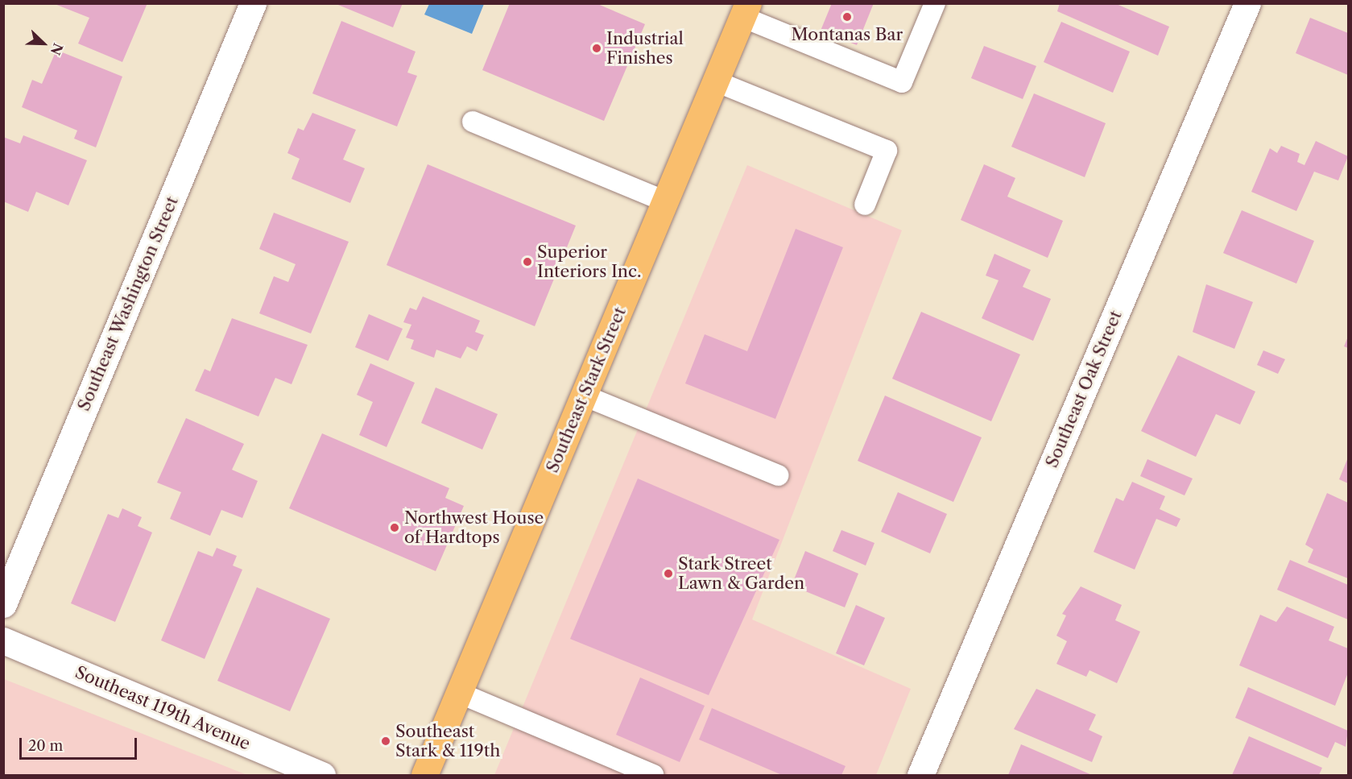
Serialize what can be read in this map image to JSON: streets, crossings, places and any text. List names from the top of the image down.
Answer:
{
  "streets": {
    "main road": ["Southeast Stark Street"],
    "street": ["Southeast Washington Street", "Southeast Oak Street", "Southeast 119th Avenue"]
  },
  "places": [
    "Montanas Bar",
    "Industrial Finishes",
    "Superior Interiors Inc.",
    "Northwest House of Hardtops",
    "Stark Street Lawn & Garden",
    "Southeast Stark & 119th"
  ],
  "scale_bar": "20 m",
  "north": "bottom right"
}
